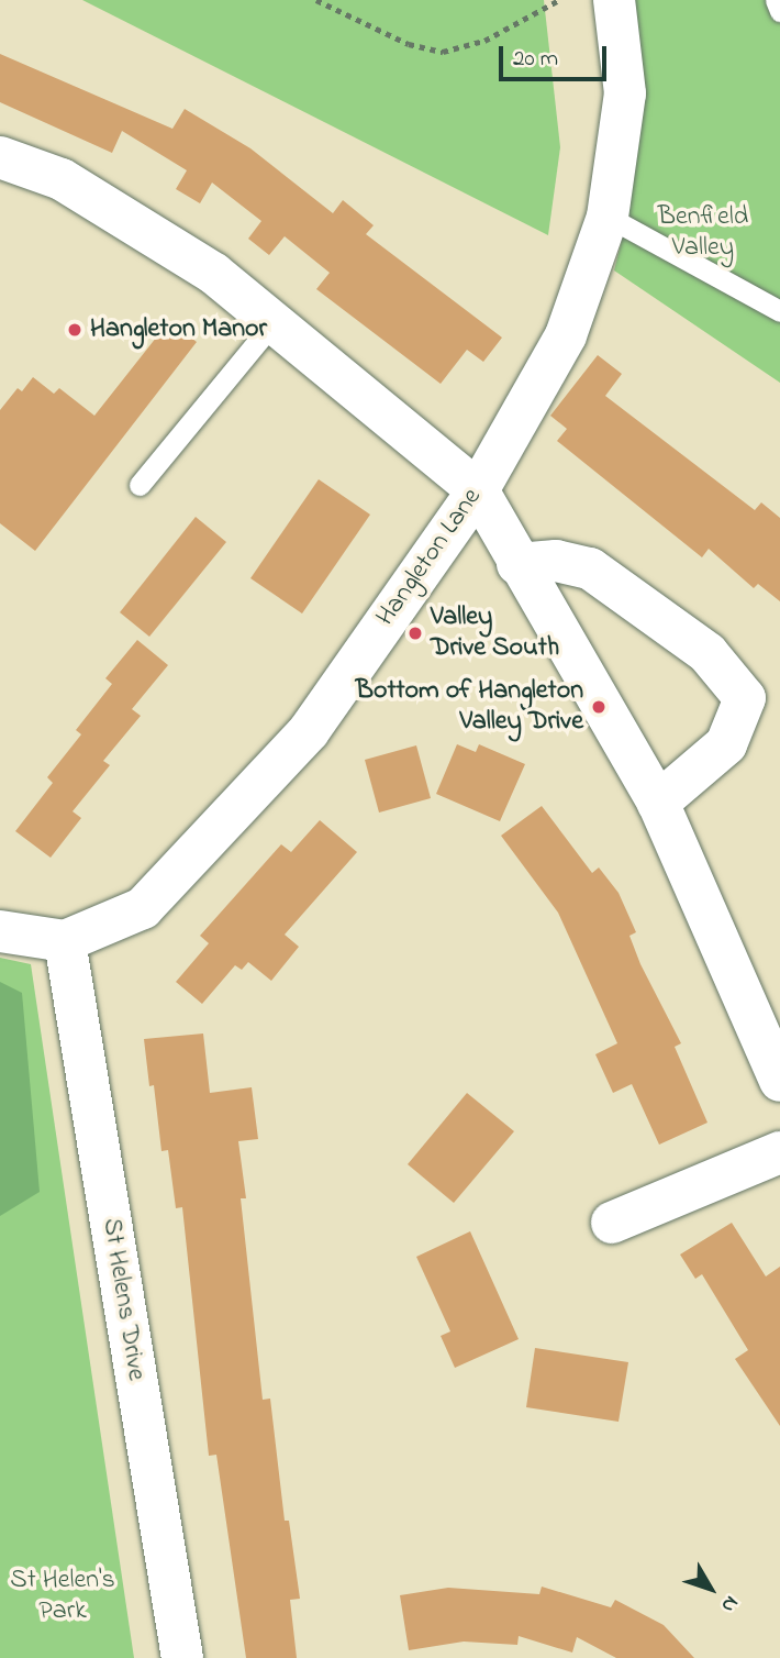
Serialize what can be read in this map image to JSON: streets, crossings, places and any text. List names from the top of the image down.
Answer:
{
  "streets": {
    "street": ["Hangleton Lane", "St Helens Drive"]
  },
  "crossings": [
    ["Hangleton Lane", "St Helens Drive"]
  ],
  "parks": ["Benfield Valley", "St Helen's Park"],
  "places": ["Hangleton Manor", "Valley Drive South", "Bottom of Hangleton Valley Drive"],
  "scale_bar": "20 m",
  "north": "bottom right"
}
